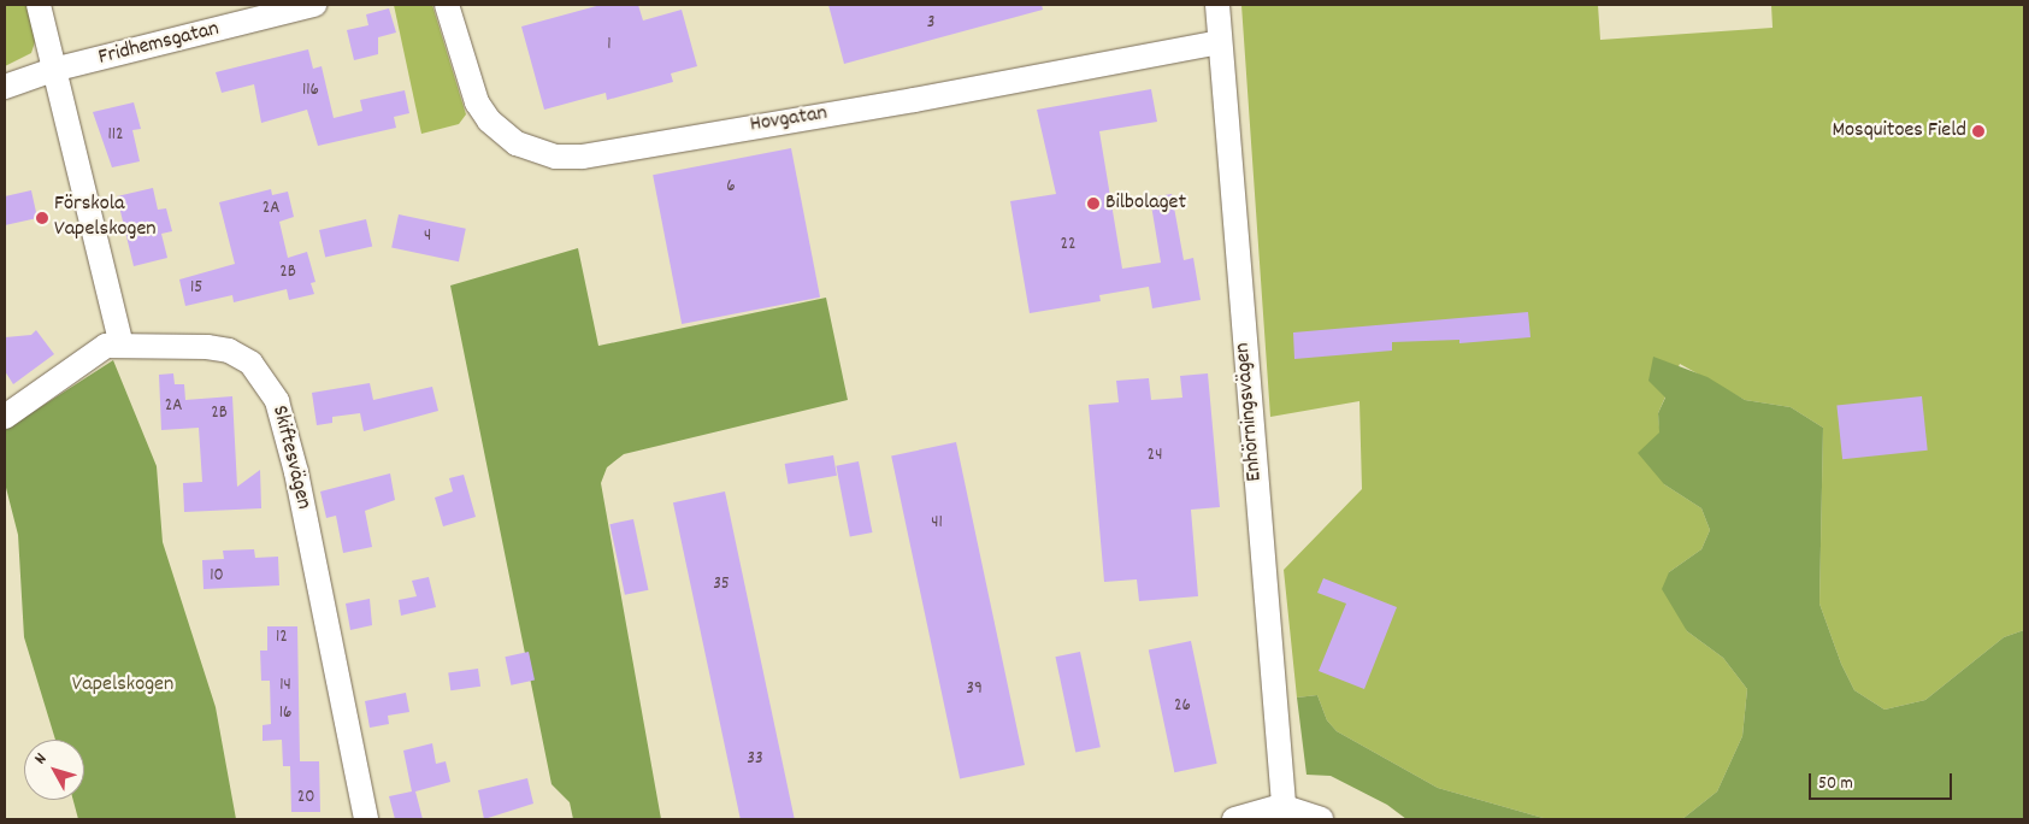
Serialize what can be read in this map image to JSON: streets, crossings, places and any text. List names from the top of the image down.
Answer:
{
  "streets": {
    "street": [
      "Fridhemsgatan",
      "Hovgatan",
      "Enhörningsvägen",
      "Skiftesvägen"
    ]
  },
  "crossings": [
    ["Hovgatan", "Enhörningsvägen"]
  ],
  "parks": ["Vapelskogen"],
  "places": ["Mosquitoes Field", "Bilbolaget", "Förskola Vapelskogen"],
  "house_numbers": [
    "3",
    "1",
    "116",
    "112",
    "6",
    "2A",
    "4",
    "22",
    "2B",
    "15",
    "2A",
    "2B",
    "24",
    "41",
    "10",
    "35",
    "12",
    "14",
    "39",
    "26",
    "16",
    "33",
    "20"
  ],
  "scale_bar": "50 m",
  "north": "top left"
}
